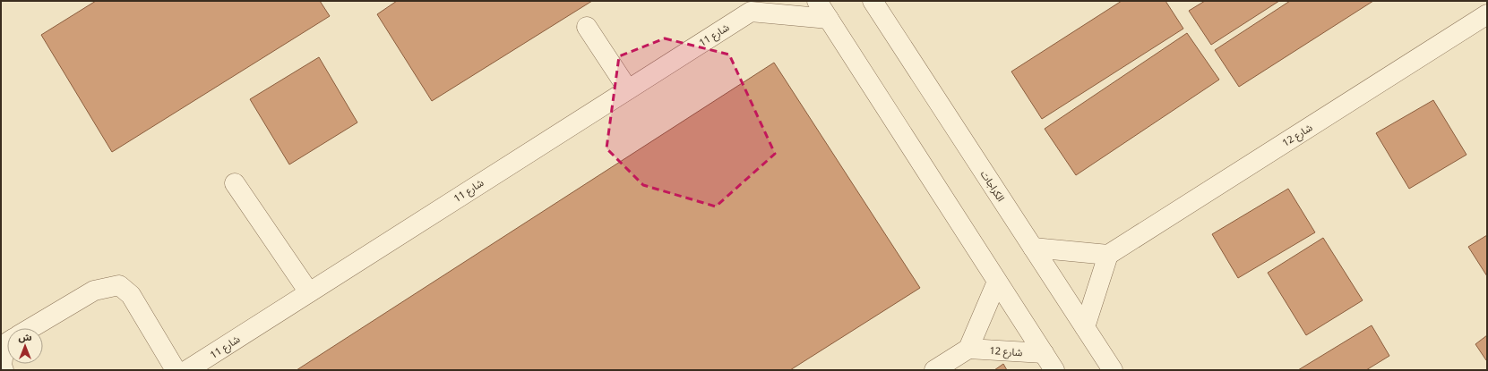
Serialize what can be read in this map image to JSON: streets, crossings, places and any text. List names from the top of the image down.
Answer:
{
  "streets": {
    "street": ["شارع 11", "شارع 12", "الكراجات"]
  },
  "north": "top"
}
